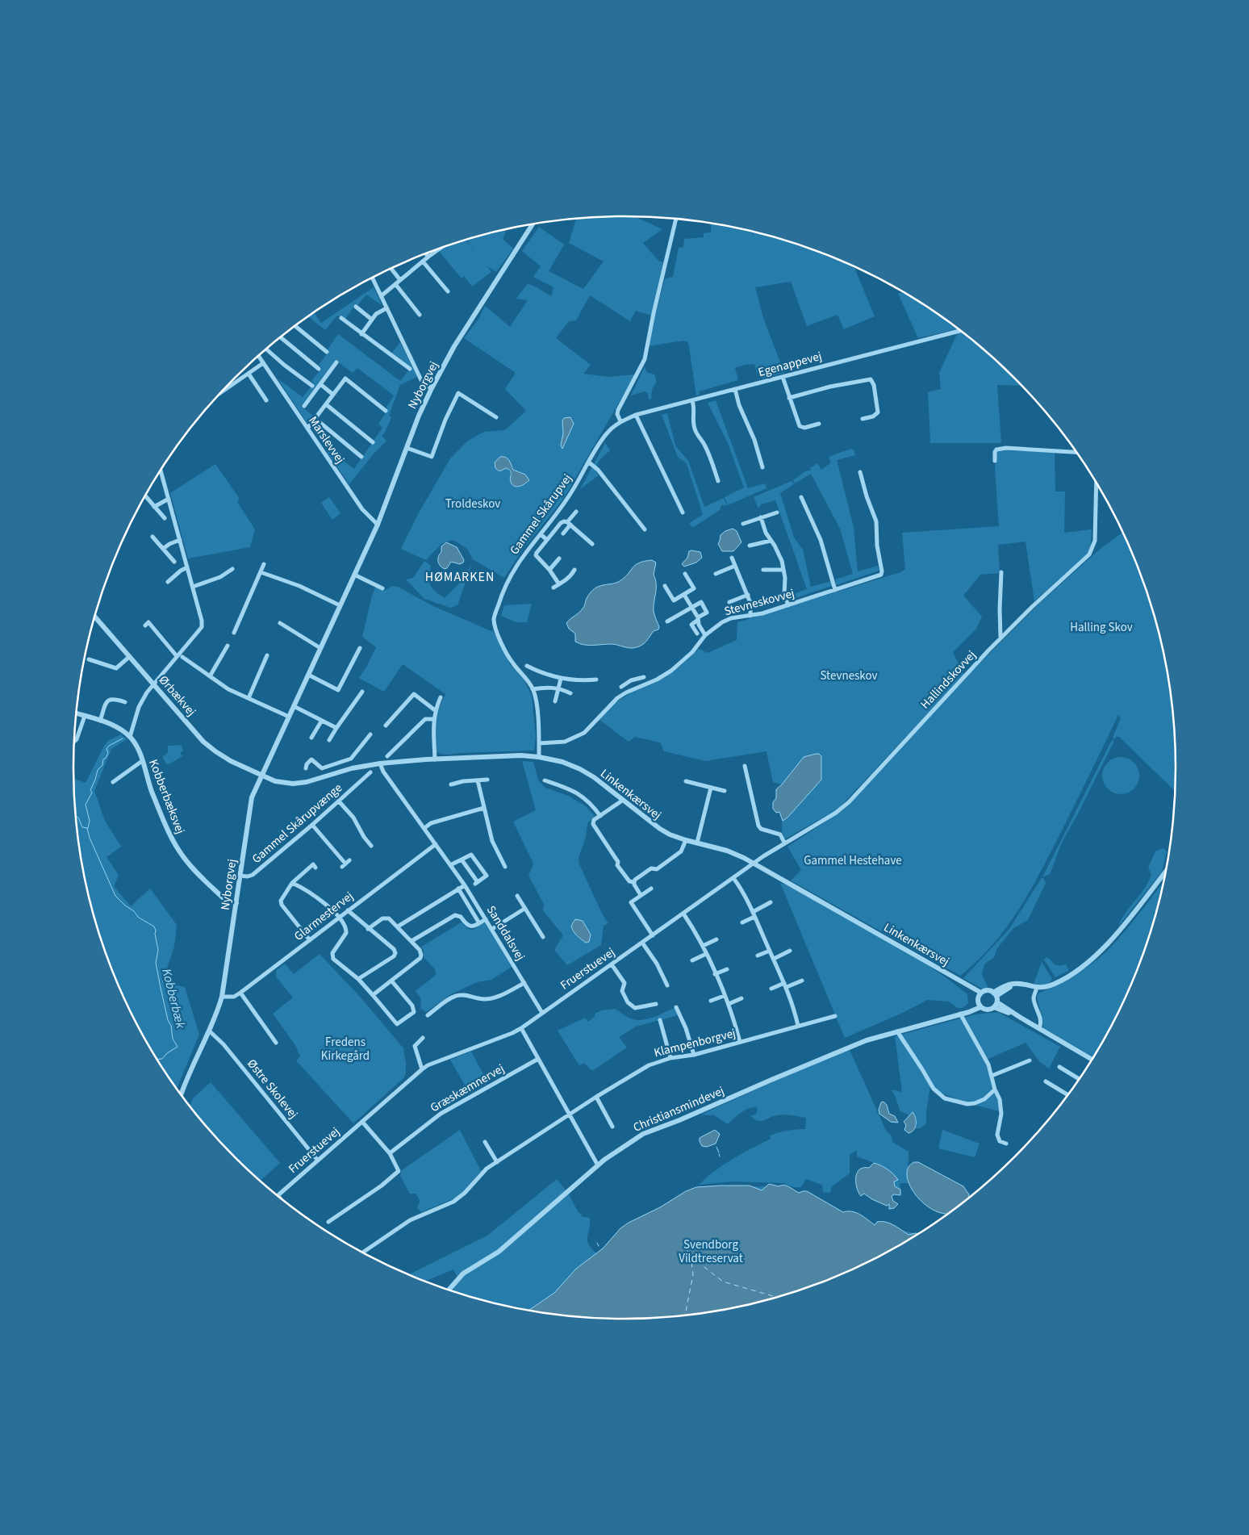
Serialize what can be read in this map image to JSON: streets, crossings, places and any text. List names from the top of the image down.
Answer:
{
  "streets": {
    "street": [
      "Egenappevej",
      "Nyborgvej",
      "Marslevvej",
      "Gammel Skårupvej",
      "Stevneskovvej",
      "Hallindskovvej",
      "Ørbækvej",
      "Linkenkærsvej",
      "Kobberbæksvej",
      "Gammel Skårupvænge",
      "Glarmestervej",
      "Sanddalsvej",
      "Fruerstuevej",
      "Klampenborgvej",
      "Græskæmnervej",
      "Østre Skolevej",
      "Christiansmindevej"
    ]
  },
  "crossings": [
    ["Egenappevej", "Gammel Skårupvej"],
    ["Nyborgvej", "Marslevvej"],
    ["Nyborgvej", "Ørbækvej"],
    ["Nyborgvej", "Linkenkærsvej"],
    ["Nyborgvej", "Kobberbæksvej"],
    ["Nyborgvej", "Gammel Skårupvænge"],
    ["Nyborgvej", "Glarmestervej"],
    ["Nyborgvej", "Østre Skolevej"],
    ["Gammel Skårupvej", "Stevneskovvej"],
    ["Gammel Skårupvej", "Linkenkærsvej"],
    ["Hallindskovvej", "Linkenkærsvej"],
    ["Hallindskovvej", "Fruerstuevej"],
    ["Ørbækvej", "Linkenkærsvej"],
    ["Linkenkærsvej", "Sanddalsvej"],
    ["Linkenkærsvej", "Fruerstuevej"],
    ["Linkenkærsvej", "Christiansmindevej"],
    ["Glarmestervej", "Sanddalsvej"],
    ["Sanddalsvej", "Fruerstuevej"],
    ["Fruerstuevej", "Østre Skolevej"]
  ],
  "districts": ["HØMARKEN"],
  "water": ["Kobberbæk"],
  "parks": [
    "Troldeskov",
    "Halling Skov",
    "Stevneskov",
    "Gammel Hestehave",
    "Fredens Kirkegård",
    "Svendborg Vildtreservat"
  ]
}
